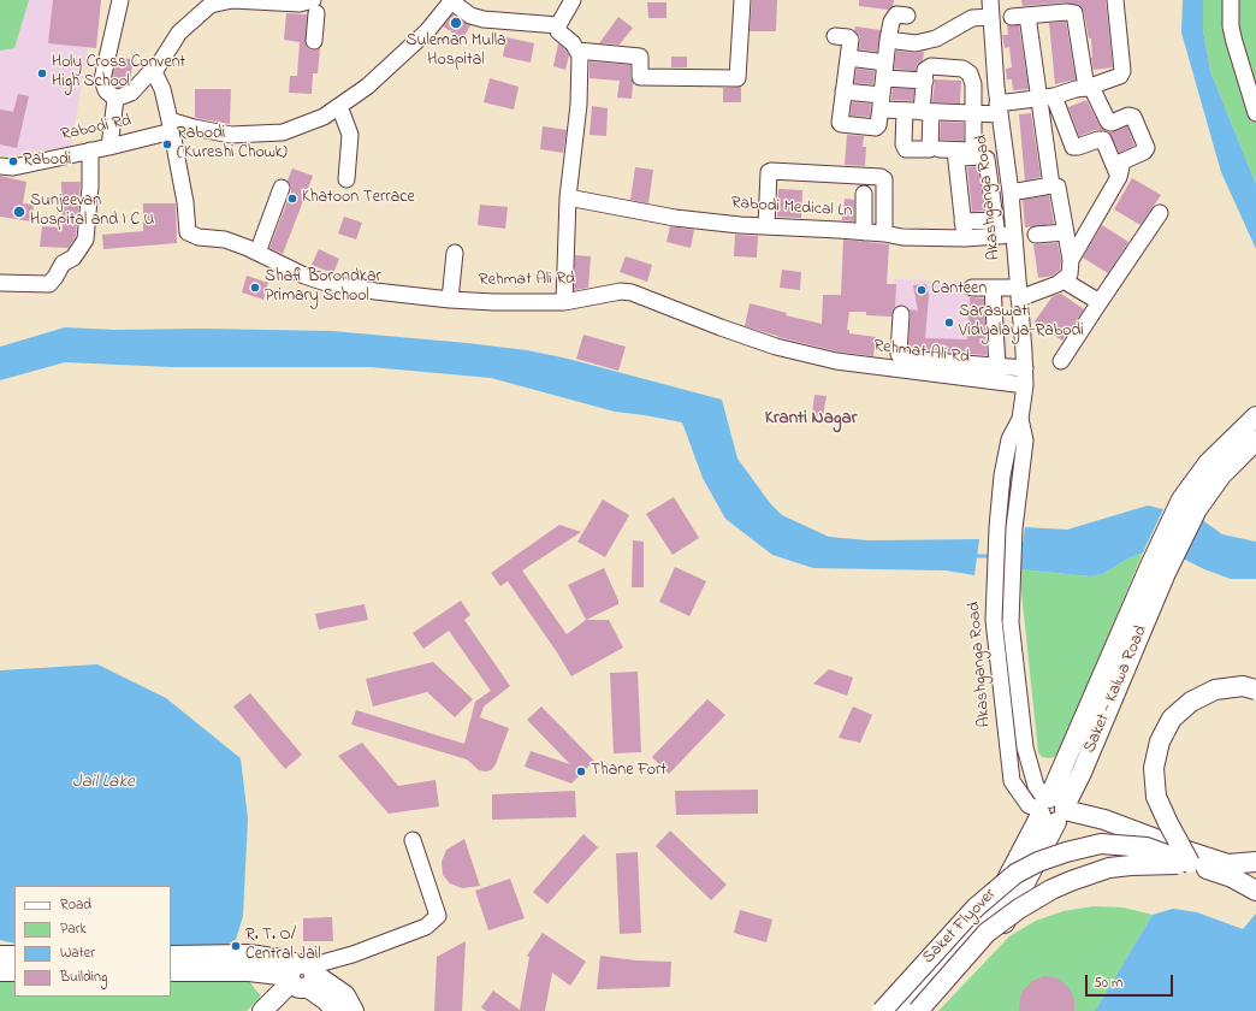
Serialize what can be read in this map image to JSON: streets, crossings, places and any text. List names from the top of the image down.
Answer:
{
  "streets": {
    "main road": ["Saket - Kalwa Road", "Saket Flyover"],
    "street": [
      "Rabodi Rd",
      "Akashganga Road",
      "Rabodi Medical Ln",
      "Rehmat Ali Rd"
    ]
  },
  "crossings": [
    ["Rabodi Rd", "Rehmat Ali Rd"],
    ["Akashganga Road", "Rabodi Medical Ln"],
    ["Akashganga Road", "Rehmat Ali Rd"],
    ["Akashganga Road", "Saket - Kalwa Road"]
  ],
  "districts": ["Kranti Nagar"],
  "water": ["Jail Lake"],
  "places": [
    "Suleman Mulla Hospital",
    "Holy Cross Convent High School",
    "Rabodi (Kureshi Chowk)",
    "Rabodi",
    "Khatoon Terrace",
    "Sunjeevan Hospital and I C U",
    "Shafi Borondkar Primary School",
    "Canteen",
    "Saraswati Vidyalaya-Rabodi",
    "Thane Fort",
    "R. T. O/ Central Jail"
  ],
  "legend": [
    "Road",
    "Park",
    "Water",
    "Building"
  ],
  "scale_bar": "50 m"
}
